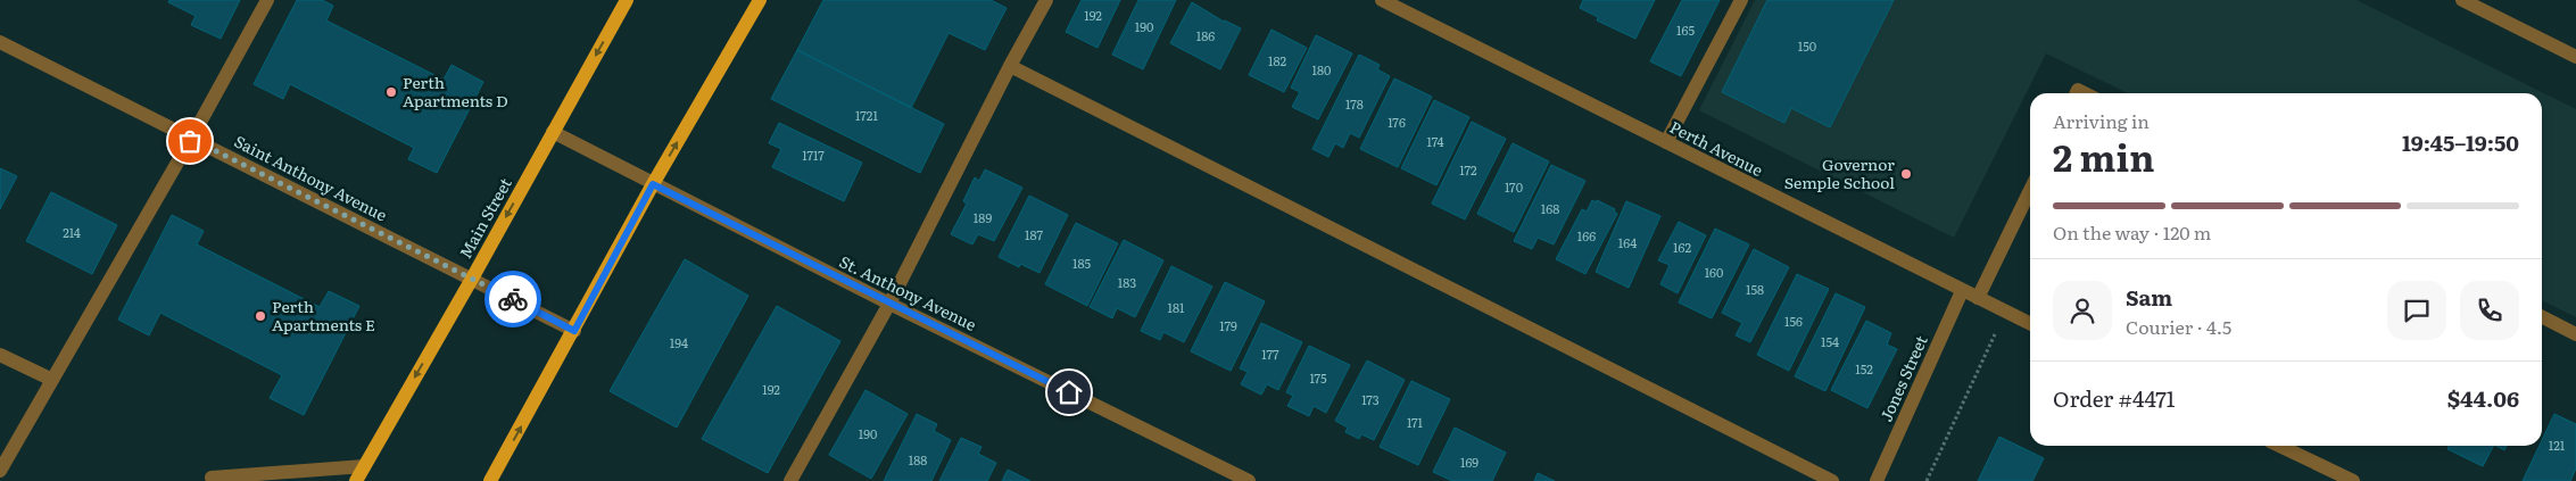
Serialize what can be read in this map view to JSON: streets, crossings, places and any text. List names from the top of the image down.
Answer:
{
  "streets": {
    "main road": ["Main Street"],
    "street": [
      "Perth Avenue",
      "Saint Anthony Avenue",
      "St. Anthony Avenue",
      "Jones Street"
    ]
  },
  "crossings": [
    ["Perth Avenue", "Jones Street"],
    ["Saint Anthony Avenue", "Main Street"],
    ["Main Street", "St. Anthony Avenue"]
  ],
  "places": ["Perth Apartments D", "Governor Semple School", "Perth Apartments E"],
  "house_numbers": [
    "192",
    "190",
    "165",
    "186",
    "150",
    "182",
    "180",
    "178",
    "1721",
    "176",
    "174",
    "1717",
    "172",
    "170",
    "168",
    "189",
    "214",
    "187",
    "166",
    "164",
    "162",
    "185",
    "160",
    "183",
    "158",
    "181",
    "156",
    "179",
    "154",
    "194",
    "177",
    "152",
    "175",
    "192",
    "173",
    "171",
    "190",
    "121",
    "188",
    "169"
  ],
  "page": {
    "heading": ["2 min", "Arriving in", "19:45–19:50"],
    "panel": [
      "Sam",
      "Courier · 4.5",
      "Order #4471",
      "$44.06"
    ],
    "bar": "On the way · 120 m"
  }
}
